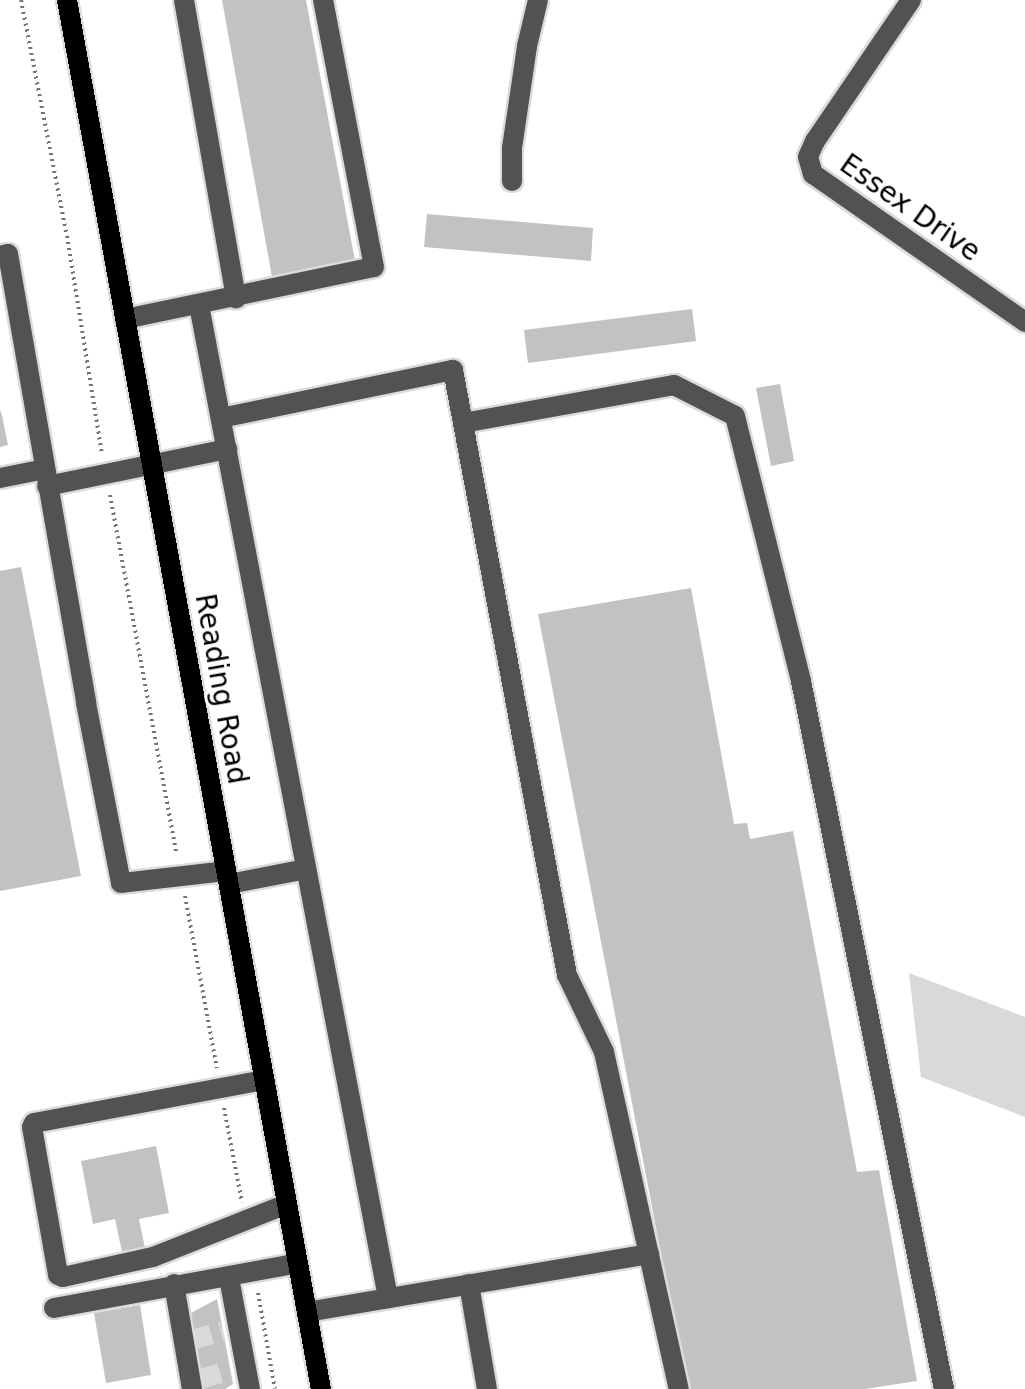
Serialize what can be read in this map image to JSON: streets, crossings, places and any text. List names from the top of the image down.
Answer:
{
  "streets": {
    "main road": ["Reading Road"],
    "street": ["Essex Drive"]
  }
}
